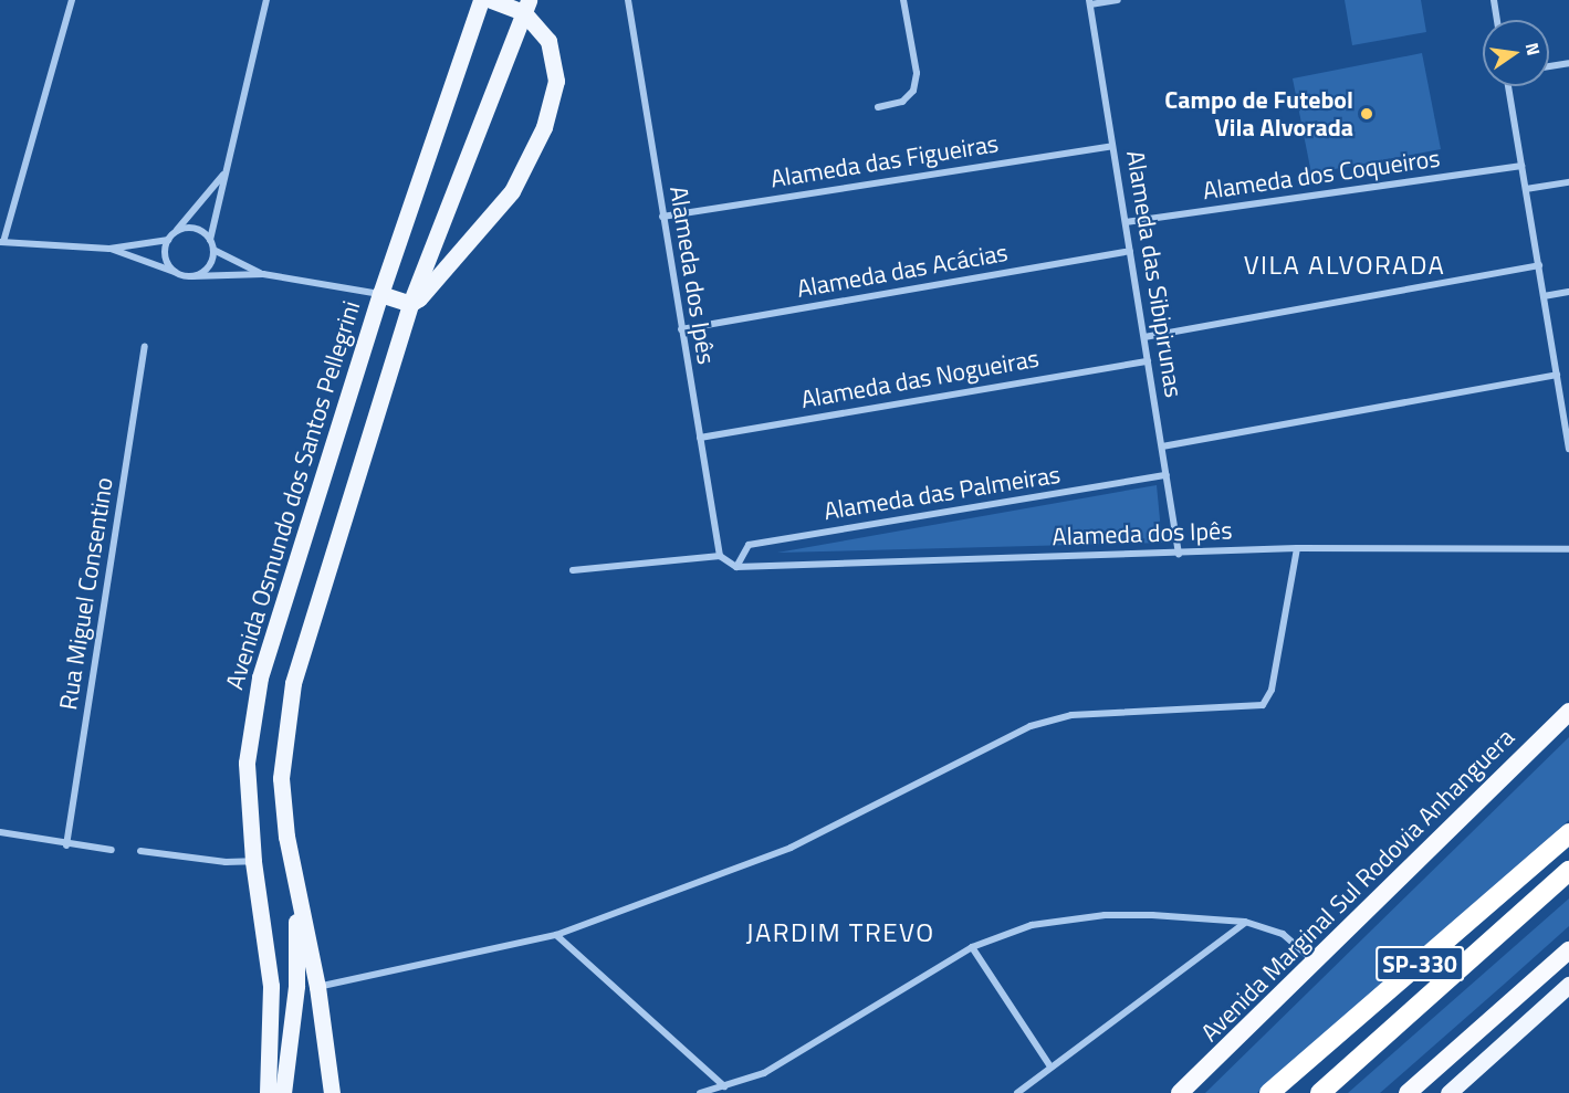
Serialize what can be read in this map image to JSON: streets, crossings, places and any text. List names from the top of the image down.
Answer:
{
  "streets": {
    "highway": ["Avenida Marginal Sul Rodovia Anhanguera", "SP-330"],
    "main road": ["Avenida Osmundo dos Santos Pellegrini"],
    "street": [
      "Alameda das Figueiras",
      "Alameda dos Coqueiros",
      "Alameda das Acácias",
      "Alameda das Sibipirunas",
      "Alameda dos Ipês",
      "Alameda das Nogueiras",
      "Alameda das Palmeiras",
      "Rua Miguel Consentino"
    ]
  },
  "crossings": [
    ["Alameda das Figueiras", "Alameda das Sibipirunas"],
    ["Alameda das Figueiras", "Alameda dos Ipês"],
    ["Alameda dos Coqueiros", "Alameda das Sibipirunas"],
    ["Alameda das Acácias", "Alameda das Sibipirunas"],
    ["Alameda das Acácias", "Alameda dos Ipês"],
    ["Alameda das Sibipirunas", "Alameda dos Ipês"],
    ["Alameda das Sibipirunas", "Alameda das Nogueiras"],
    ["Alameda das Sibipirunas", "Alameda das Palmeiras"],
    ["Alameda dos Ipês", "Alameda das Nogueiras"],
    ["Alameda dos Ipês", "Alameda das Palmeiras"]
  ],
  "districts": ["VILA ALVORADA", "JARDIM TREVO"],
  "places": ["Campo de Futebol Vila Alvorada"],
  "north": "right"
}
